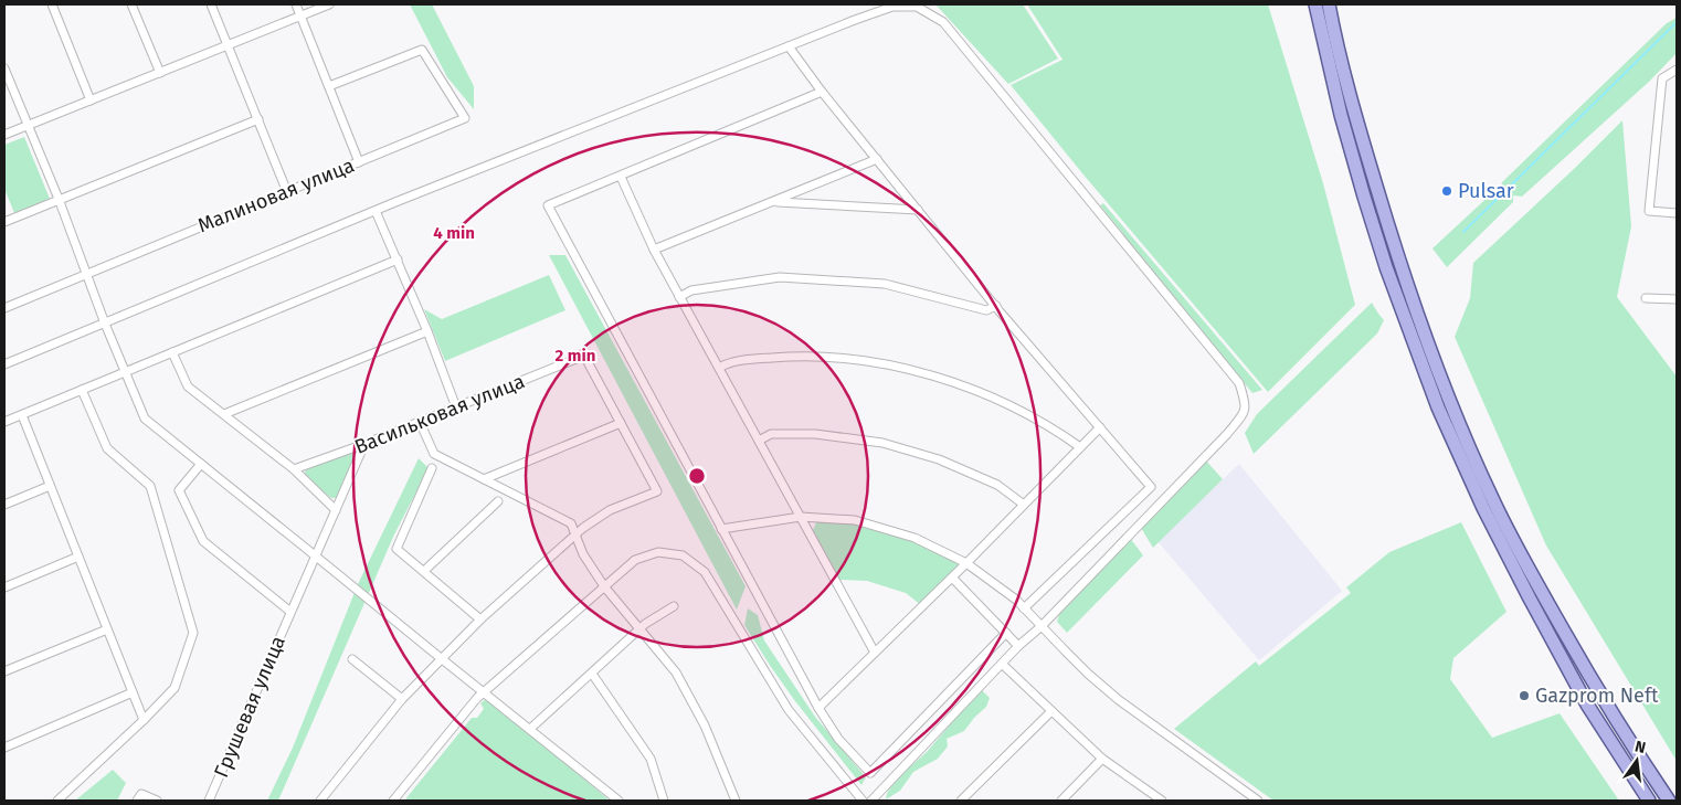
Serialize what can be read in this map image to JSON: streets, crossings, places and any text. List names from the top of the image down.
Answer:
{
  "streets": {
    "street": ["Малиновая улица", "Васильковая улица", "Грушевая улица"]
  },
  "crossings": [
    ["Васильковая улица", "Грушевая улица"]
  ],
  "places": ["Pulsar", "Gazprom Neft"],
  "north": "top",
  "rings": ["4 min", "2 min"]
}
